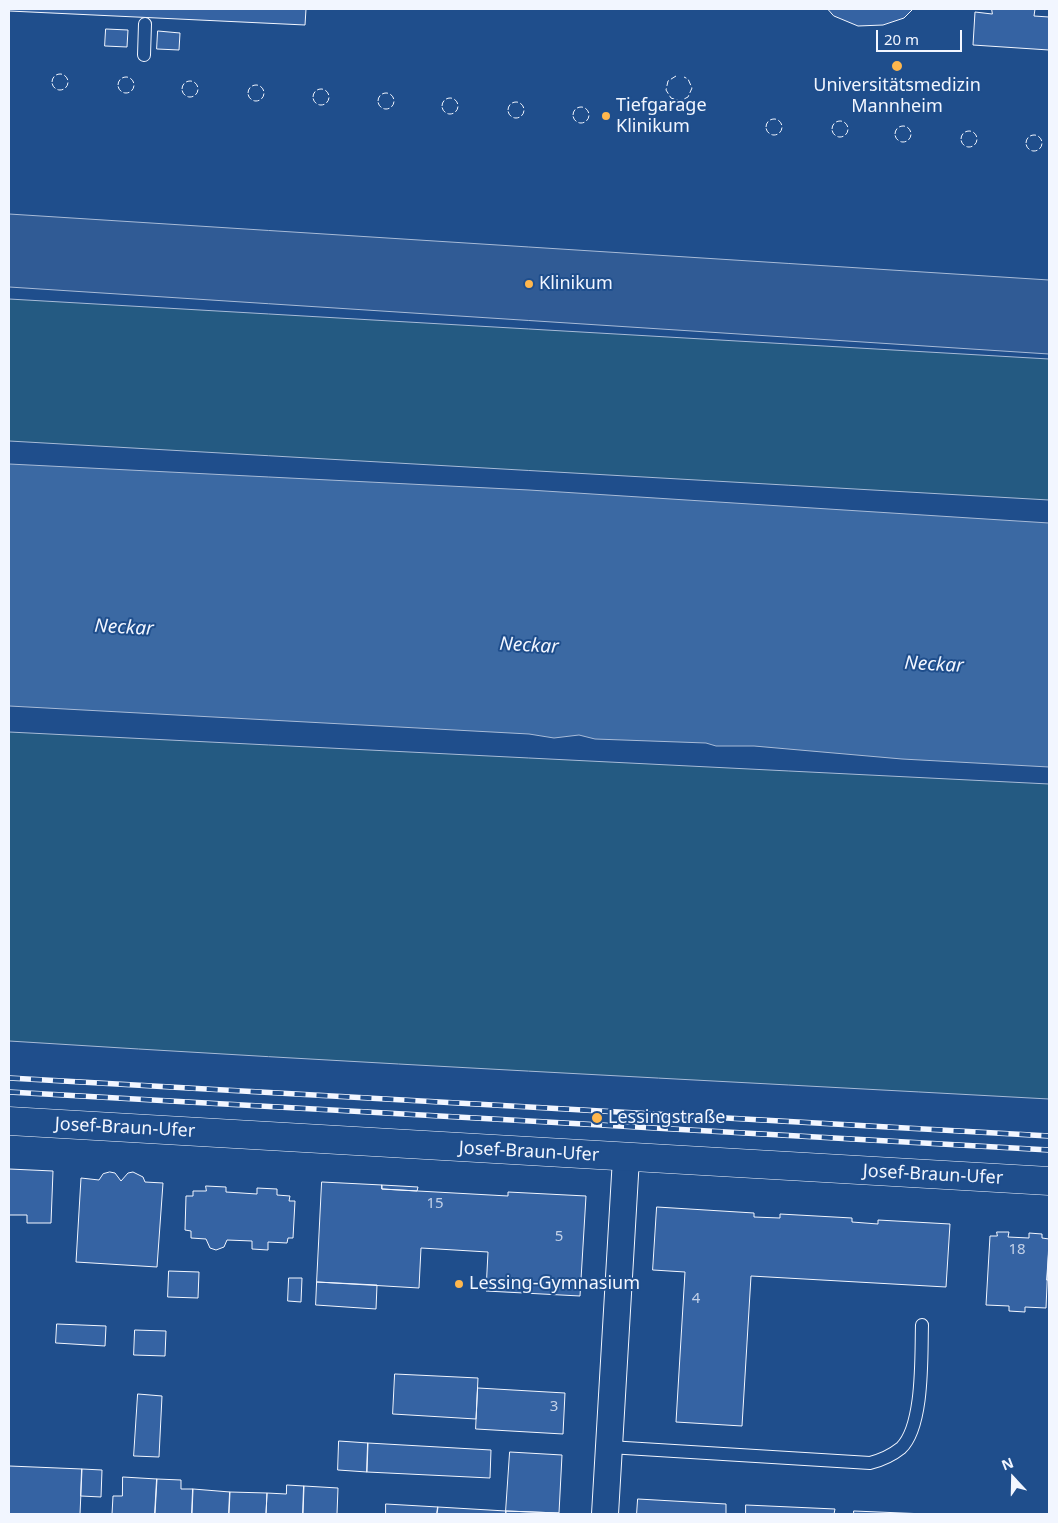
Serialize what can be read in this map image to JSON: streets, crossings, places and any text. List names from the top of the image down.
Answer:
{
  "streets": {
    "street": ["Josef-Braun-Ufer"]
  },
  "water": ["Neckar"],
  "places": [
    "Universitätsmedizin Mannheim",
    "Tiefgarage Klinikum",
    "Klinikum",
    "Lessingstraße",
    "Lessing-Gymnasium"
  ],
  "house_numbers": [
    "15",
    "5",
    "18",
    "4",
    "3"
  ],
  "scale_bar": "20 m",
  "north": "top"
}
